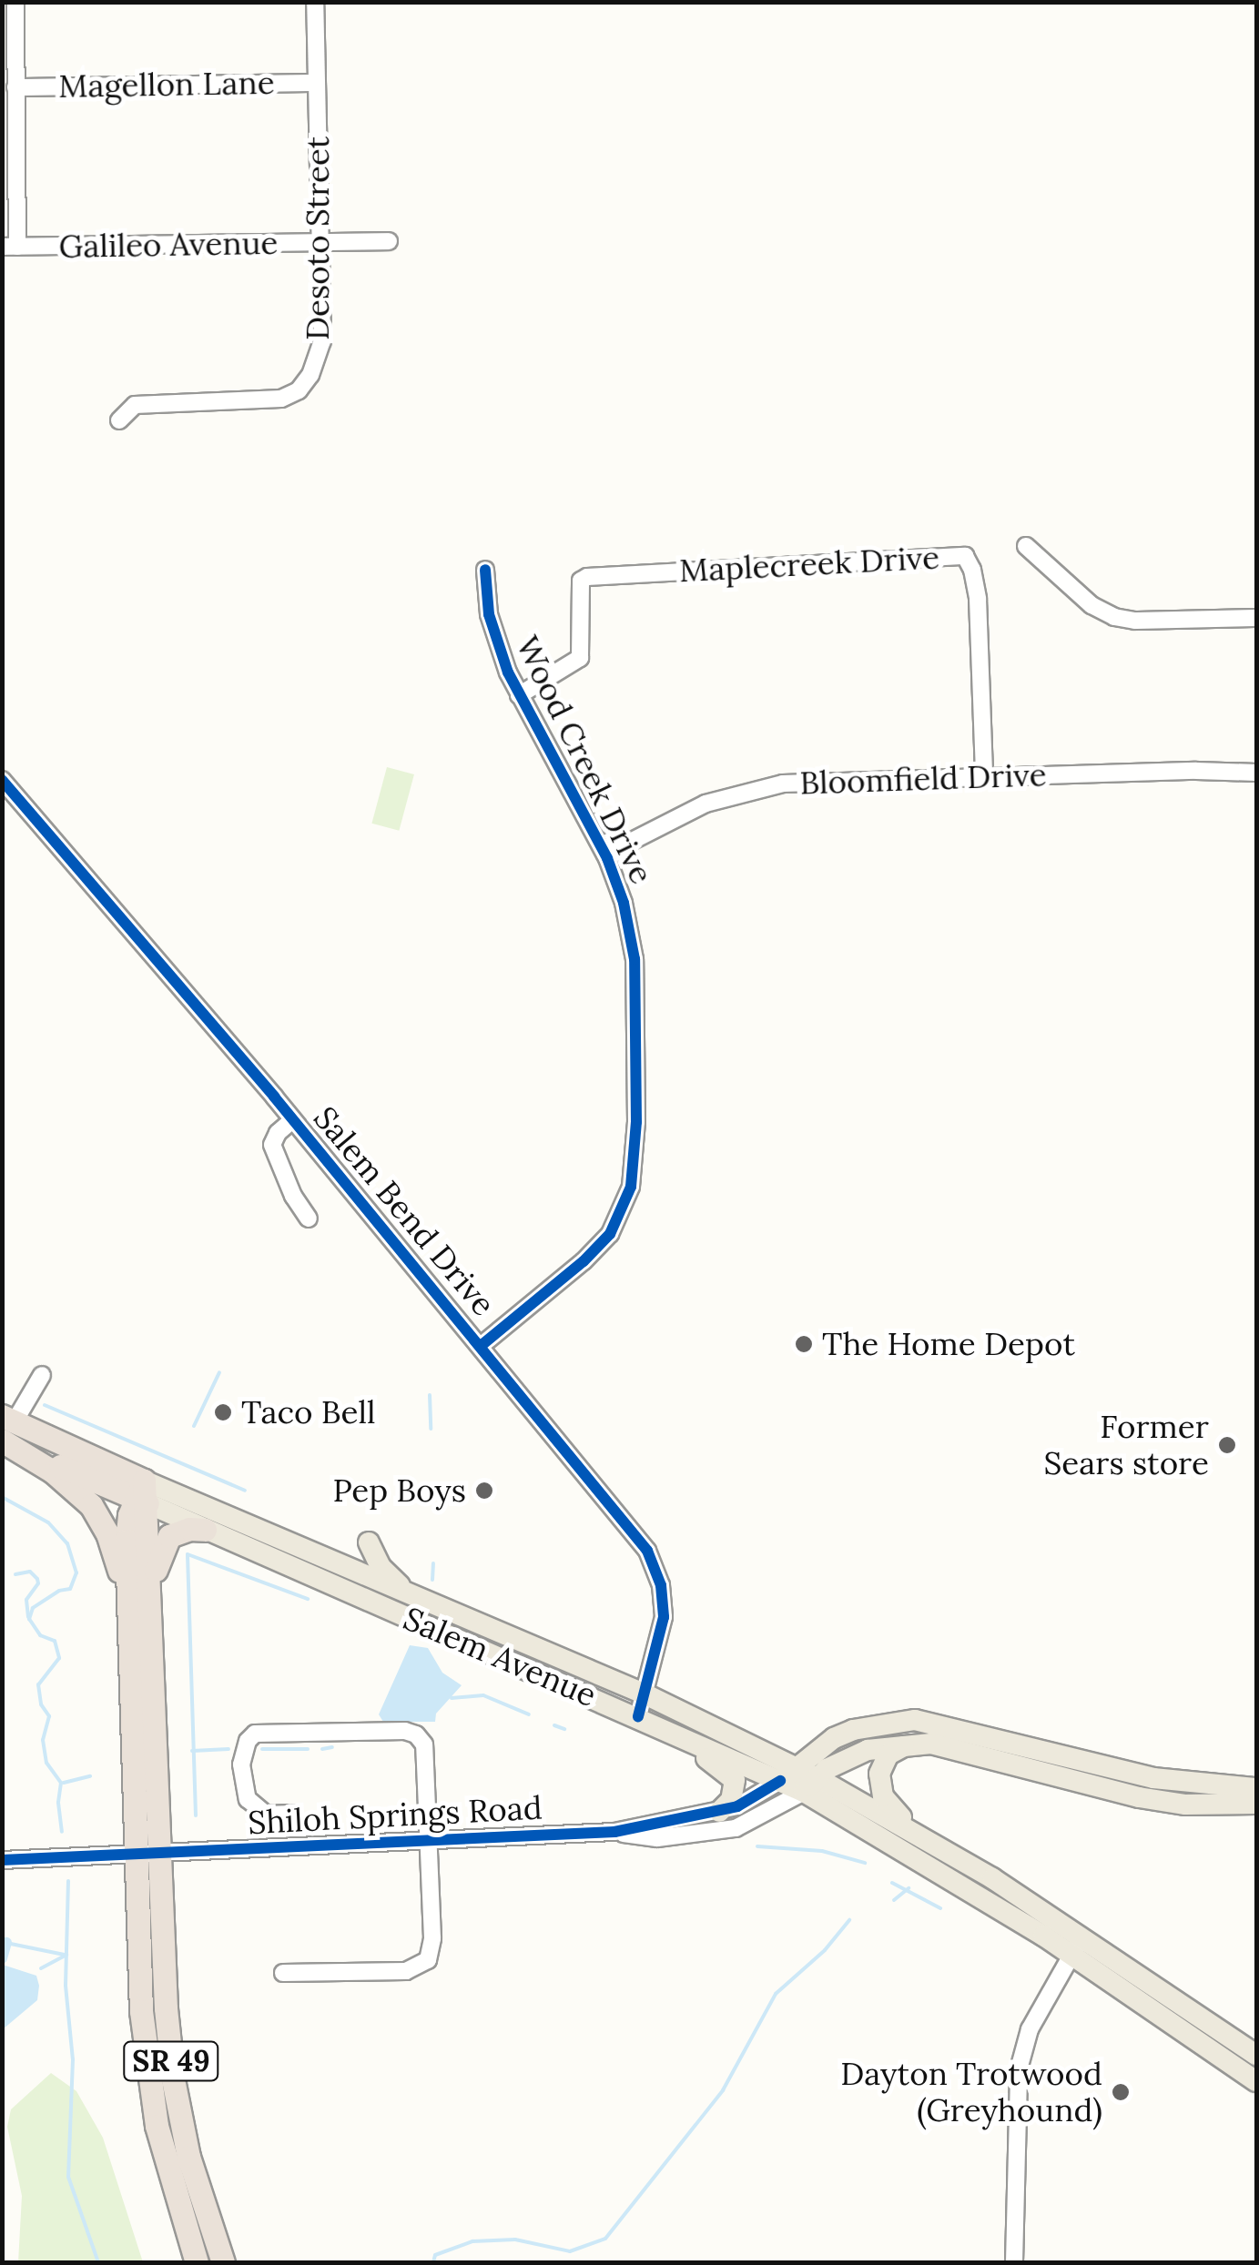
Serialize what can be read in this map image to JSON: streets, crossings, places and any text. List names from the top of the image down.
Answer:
{
  "streets": {
    "highway": ["Salem Avenue", "SR 49"],
    "main road": ["Shiloh Springs Road"],
    "street": [
      "Magellon Lane",
      "Desoto Street",
      "Galileo Avenue",
      "Maplecreek Drive",
      "Wood Creek Drive",
      "Bloomfield Drive",
      "Salem Bend Drive"
    ]
  },
  "crossings": [
    ["Magellon Lane", "Desoto Street"],
    ["Desoto Street", "Galileo Avenue"],
    ["Maplecreek Drive", "Wood Creek Drive"],
    ["Maplecreek Drive", "Bloomfield Drive"],
    ["Wood Creek Drive", "Bloomfield Drive"],
    ["Wood Creek Drive", "Salem Bend Drive"],
    ["Salem Bend Drive", "Salem Avenue"],
    ["Salem Avenue", "Shiloh Springs Road"],
    ["Salem Avenue", "SR 49"],
    ["Shiloh Springs Road", "SR 49"]
  ],
  "places": [
    "The Home Depot",
    "Taco Bell",
    "Former Sears store",
    "Pep Boys",
    "Dayton Trotwood (Greyhound)"
  ]
}
